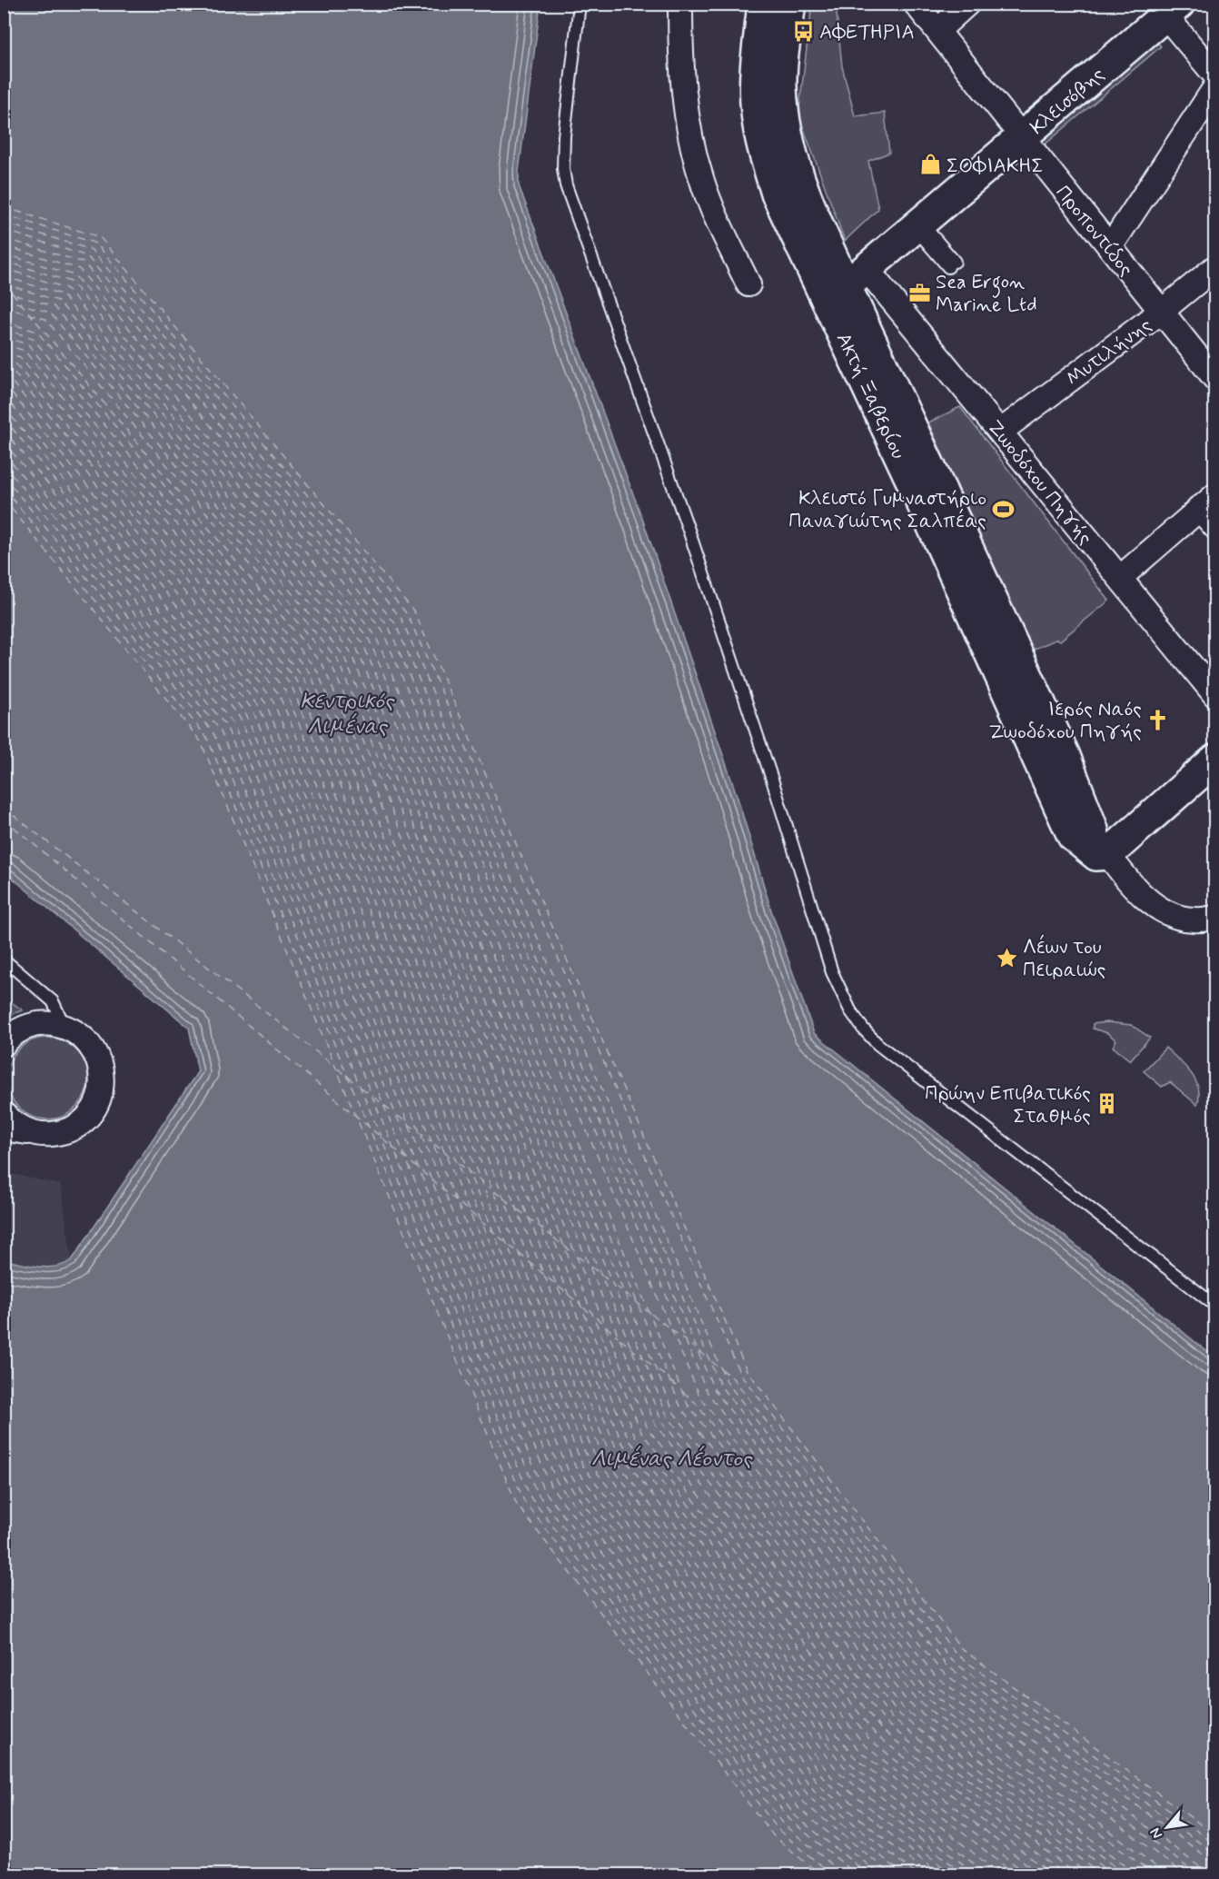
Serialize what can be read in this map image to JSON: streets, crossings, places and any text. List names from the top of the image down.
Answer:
{
  "streets": {
    "main road": ["Κλεισόβης", "Ακτή Ξαβερίου"],
    "street": ["Προποντίδος", "Μυτιλήνης", "Ζωοδόχου Πηγής"]
  },
  "crossings": [
    ["Κλεισόβης", "Προποντίδος"],
    ["Κλεισόβης", "Ακτή Ξαβερίου"],
    ["Κλεισόβης", "Ζωοδόχου Πηγής"],
    ["Προποντίδος", "Μυτιλήνης"],
    ["Μυτιλήνης", "Ζωοδόχου Πηγής"],
    ["Ακτή Ξαβερίου", "Ζωοδόχου Πηγής"]
  ],
  "water": ["Κεντρικός Λιμένας", "Λιμένας Λέοντος"],
  "places": {
    "bus stop": ["ΑΦΕΤΗΡΙΑ"],
    "shop": ["ΣΟΦΙΑΚΗΣ"],
    "office": ["Sea Ergon Marine Ltd"],
    "sports": ["Κλειστό Γυμναστήριο Παναγιώτης Σαλπέας"],
    "church": ["Ιερός Ναός Ζωοδόχου Πηγής"],
    "place": ["Λέων του Πειραιώς"],
    "building": ["Πρώην Επιβατικός Σταθμός"]
  },
  "north": "bottom left"
}
